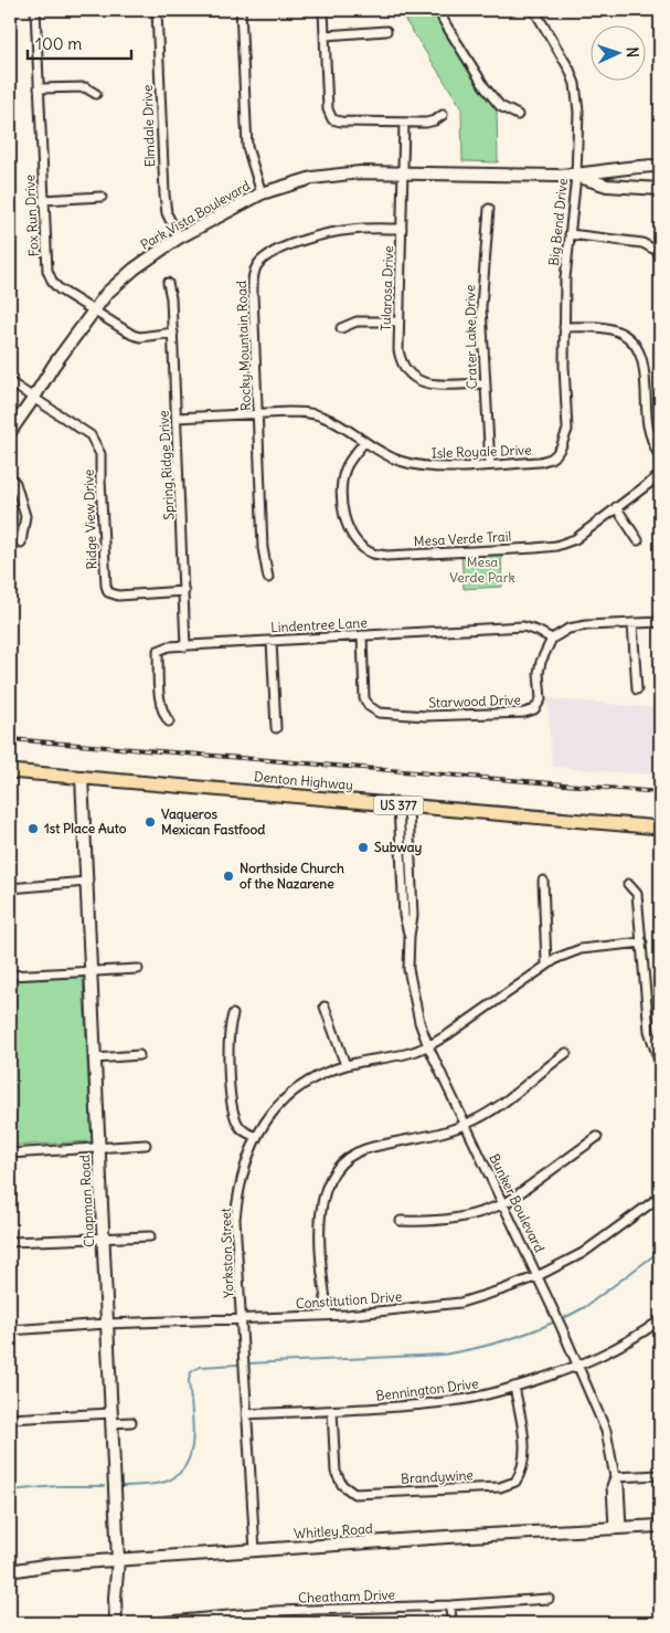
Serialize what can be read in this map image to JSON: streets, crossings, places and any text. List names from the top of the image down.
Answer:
{
  "streets": {
    "main road": ["Denton Highway", "US 377"],
    "street": [
      "Elmdale Drive",
      "Fox Run Drive",
      "Park Vista Boulevard",
      "Big Bend Drive",
      "Tularosa Drive",
      "Crater Lake Drive",
      "Rocky Mountain Road",
      "Isle Royale Drive",
      "Spring Ridge Drive",
      "Ridge View Drive",
      "Mesa Verde Trail",
      "Lindentree Lane",
      "Starwood Drive",
      "Chapman Road",
      "Bunker Boulevard",
      "Yorkston Street",
      "Constitution Drive",
      "Bennington Drive",
      "Brandywine",
      "Whitley Road",
      "Cheatham Drive"
    ]
  },
  "crossings": [
    ["Elmdale Drive", "Park Vista Boulevard"],
    ["Fox Run Drive", "Park Vista Boulevard"],
    ["Fox Run Drive", "Spring Ridge Drive"],
    ["Park Vista Boulevard", "Big Bend Drive"],
    ["Park Vista Boulevard", "Tularosa Drive"],
    ["Park Vista Boulevard", "Ridge View Drive"],
    ["Big Bend Drive", "Isle Royale Drive"],
    ["Tularosa Drive", "Crater Lake Drive"],
    ["Tularosa Drive", "Rocky Mountain Road"],
    ["Crater Lake Drive", "Isle Royale Drive"],
    ["Rocky Mountain Road", "Isle Royale Drive"],
    ["Isle Royale Drive", "Spring Ridge Drive"],
    ["Isle Royale Drive", "Mesa Verde Trail"],
    ["Spring Ridge Drive", "Ridge View Drive"],
    ["Spring Ridge Drive", "Lindentree Lane"],
    ["Lindentree Lane", "Starwood Drive"],
    ["Denton Highway", "Chapman Road"],
    ["Denton Highway", "Bunker Boulevard"],
    ["Chapman Road", "Constitution Drive"],
    ["Chapman Road", "Whitley Road"],
    ["Bunker Boulevard", "Yorkston Street"],
    ["Bunker Boulevard", "Constitution Drive"],
    ["Bunker Boulevard", "Bennington Drive"],
    ["Bunker Boulevard", "Whitley Road"],
    ["Yorkston Street", "Constitution Drive"],
    ["Yorkston Street", "Bennington Drive"],
    ["Yorkston Street", "Whitley Road"],
    ["Bennington Drive", "Brandywine"]
  ],
  "parks": ["Mesa Verde Park"],
  "places": [
    "Vaqueros Mexican Fastfood",
    "1st Place Auto",
    "Subway",
    "Northside Church of the Nazarene"
  ],
  "scale_bar": "100 m",
  "north": "right"
}
